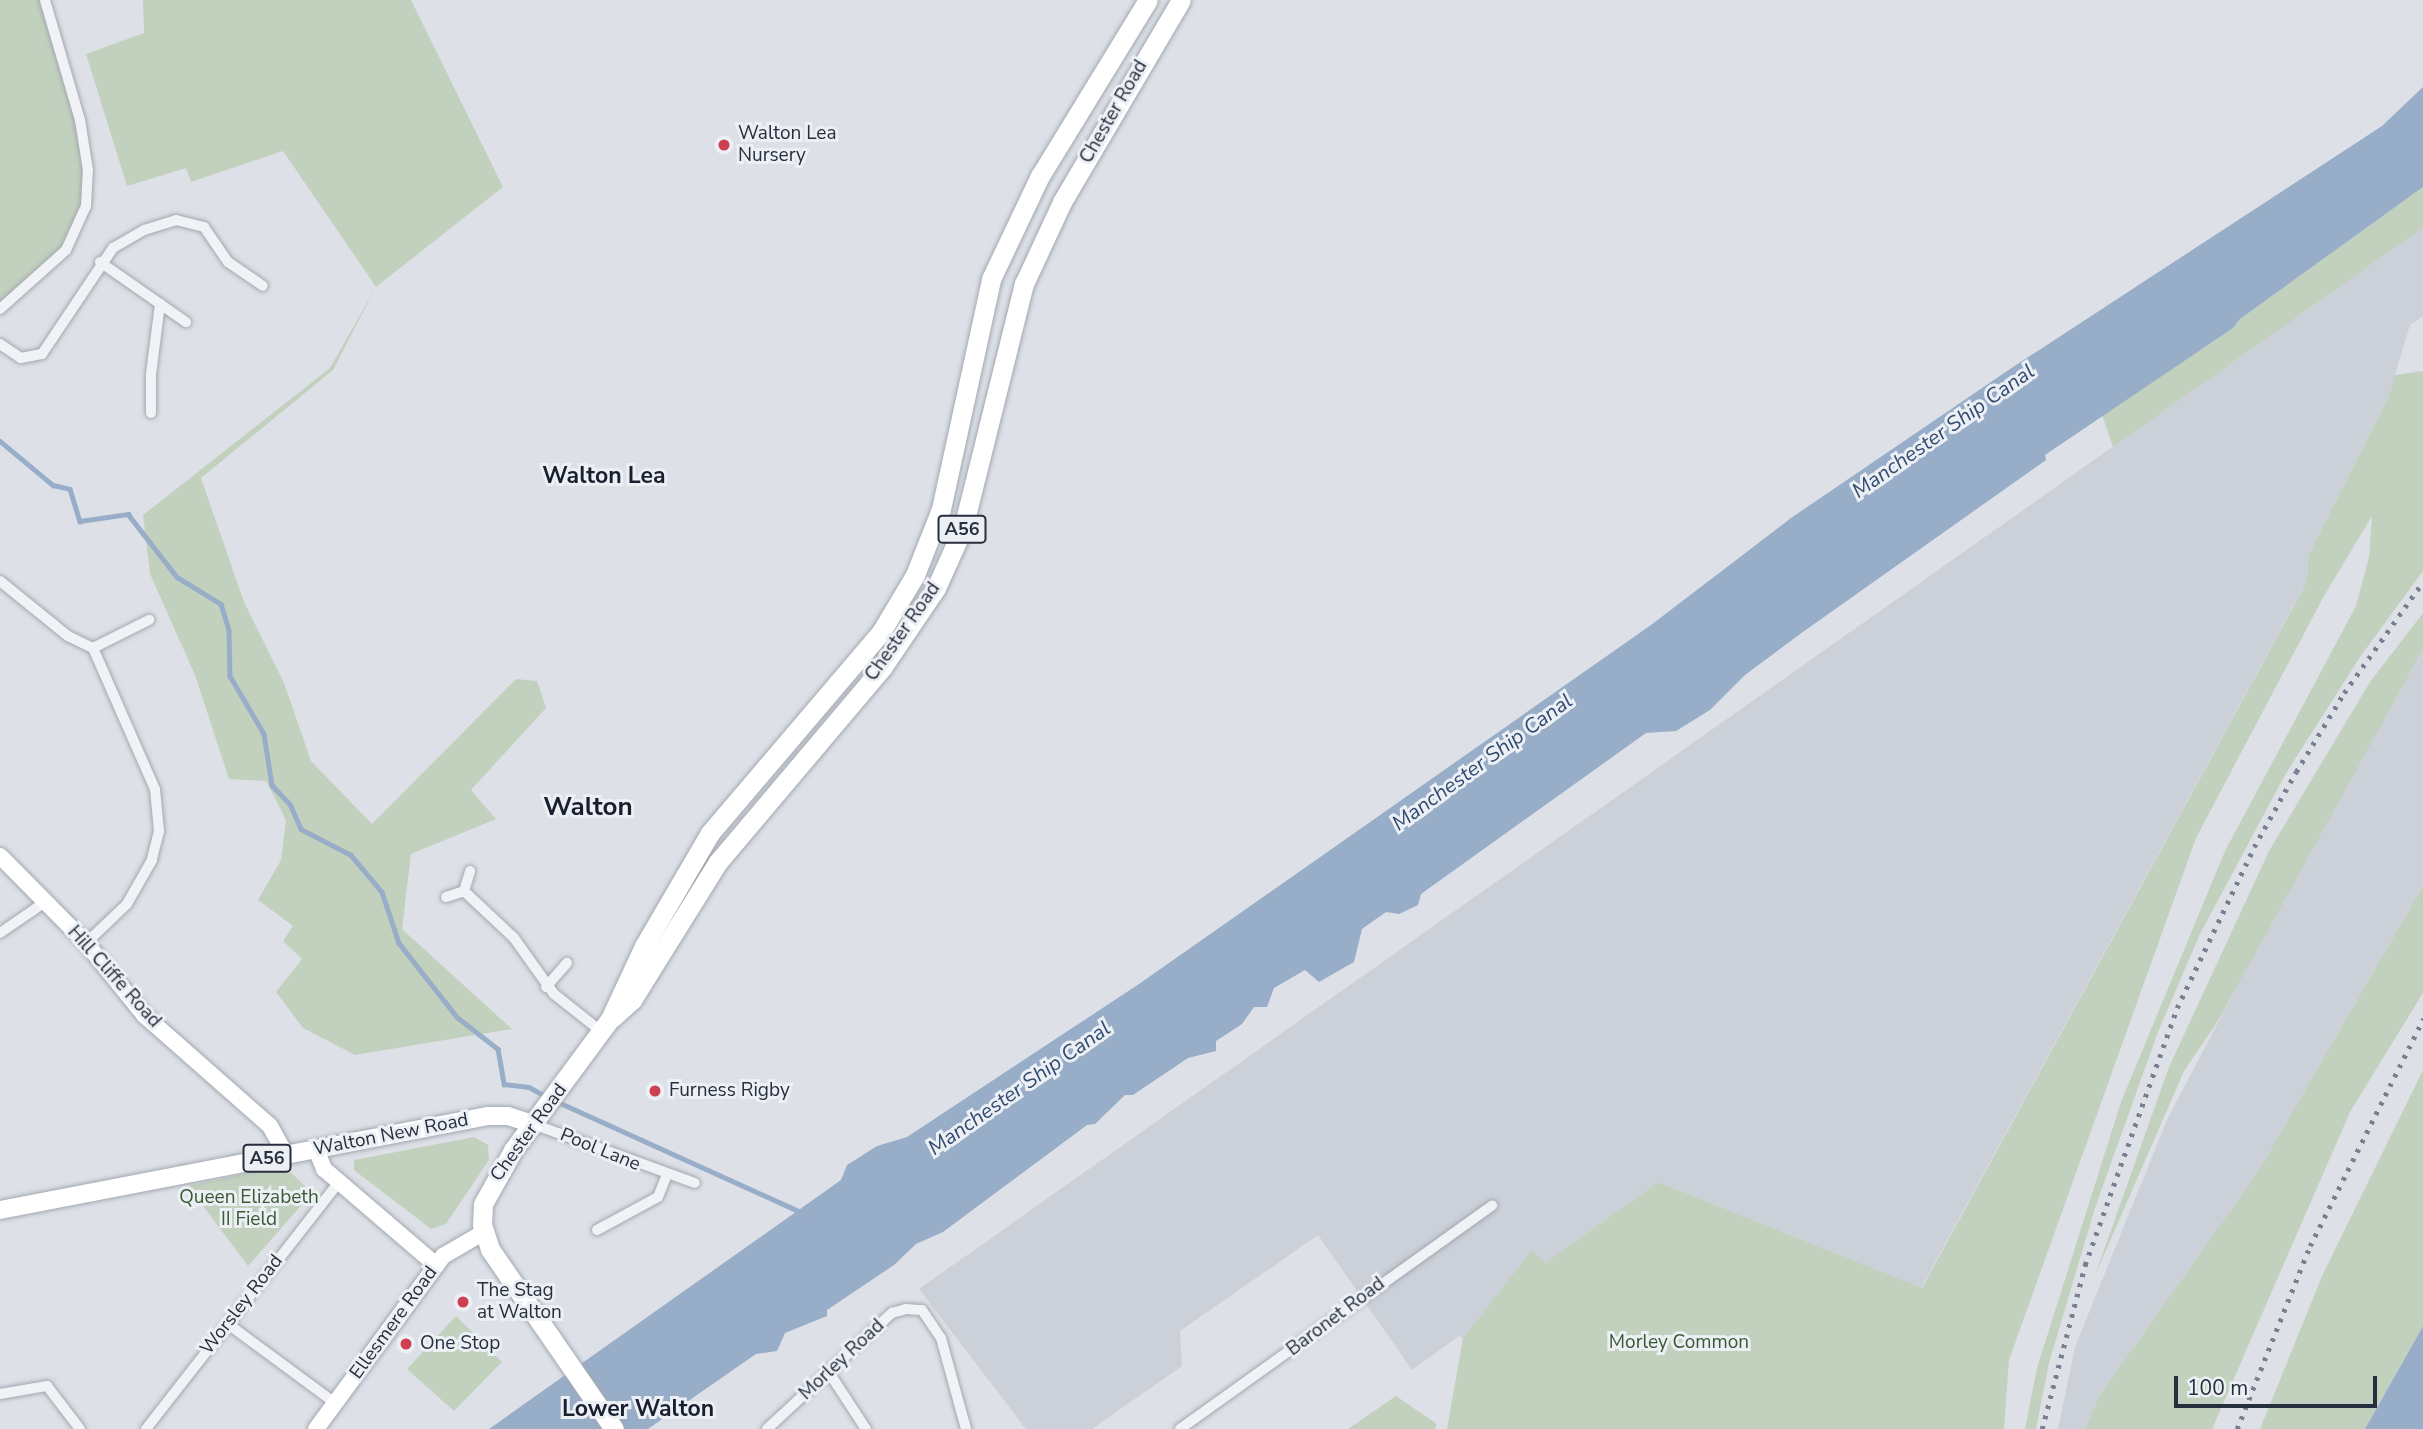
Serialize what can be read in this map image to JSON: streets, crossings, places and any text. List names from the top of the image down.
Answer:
{
  "streets": {
    "highway": ["Chester Road", "A56"],
    "main road": ["Walton New Road"],
    "street": [
      "Hill Cliffe Road",
      "Pool Lane",
      "Worsley Road",
      "Baronet Road",
      "Ellesmere Road",
      "Morley Road"
    ]
  },
  "crossings": [
    ["Chester Road", "Walton New Road"],
    ["Chester Road", "Pool Lane"],
    ["Chester Road", "Ellesmere Road"],
    ["Hill Cliffe Road", "Walton New Road"],
    ["Walton New Road", "Pool Lane"]
  ],
  "districts": ["Walton Lea", "Walton", "Lower Walton"],
  "water": ["Manchester Ship Canal"],
  "parks": ["Queen Elizabeth II Field", "Morley Common"],
  "places": [
    "Walton Lea Nursery",
    "Furness Rigby",
    "The Stag at Walton",
    "One Stop"
  ],
  "scale_bar": "100 m"
}
